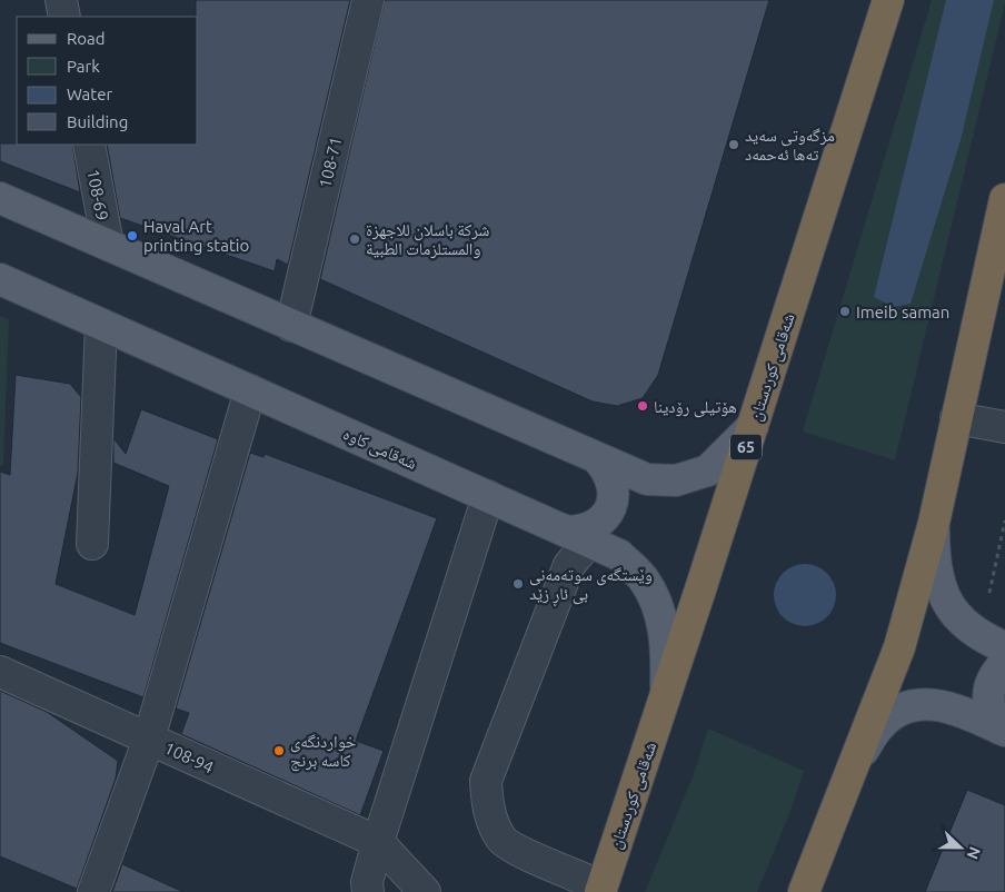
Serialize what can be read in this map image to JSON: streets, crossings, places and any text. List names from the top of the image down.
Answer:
{
  "streets": {
    "highway": ["شەقامی کوردستان", "65"],
    "main road": ["شەقامی کاوە"],
    "street": ["108-71", "108-69", "108-94"]
  },
  "crossings": [
    ["شەقامی کوردستان", "شەقامی کاوە"]
  ],
  "places": [
    "مزگەوتی سەید تەها ئەحمەد",
    "Haval Art printing statio",
    "شركة باسلان للاجهزة والمستلزمات الطبية",
    "Imeib saman",
    "هۆتیلی رۆدینا",
    "وێستگەی سوتەمەنی بی ئاڕ زێد",
    "خواردنگەی کاسە برنج"
  ],
  "legend": [
    "Road",
    "Park",
    "Water",
    "Building"
  ],
  "north": "right"
}
